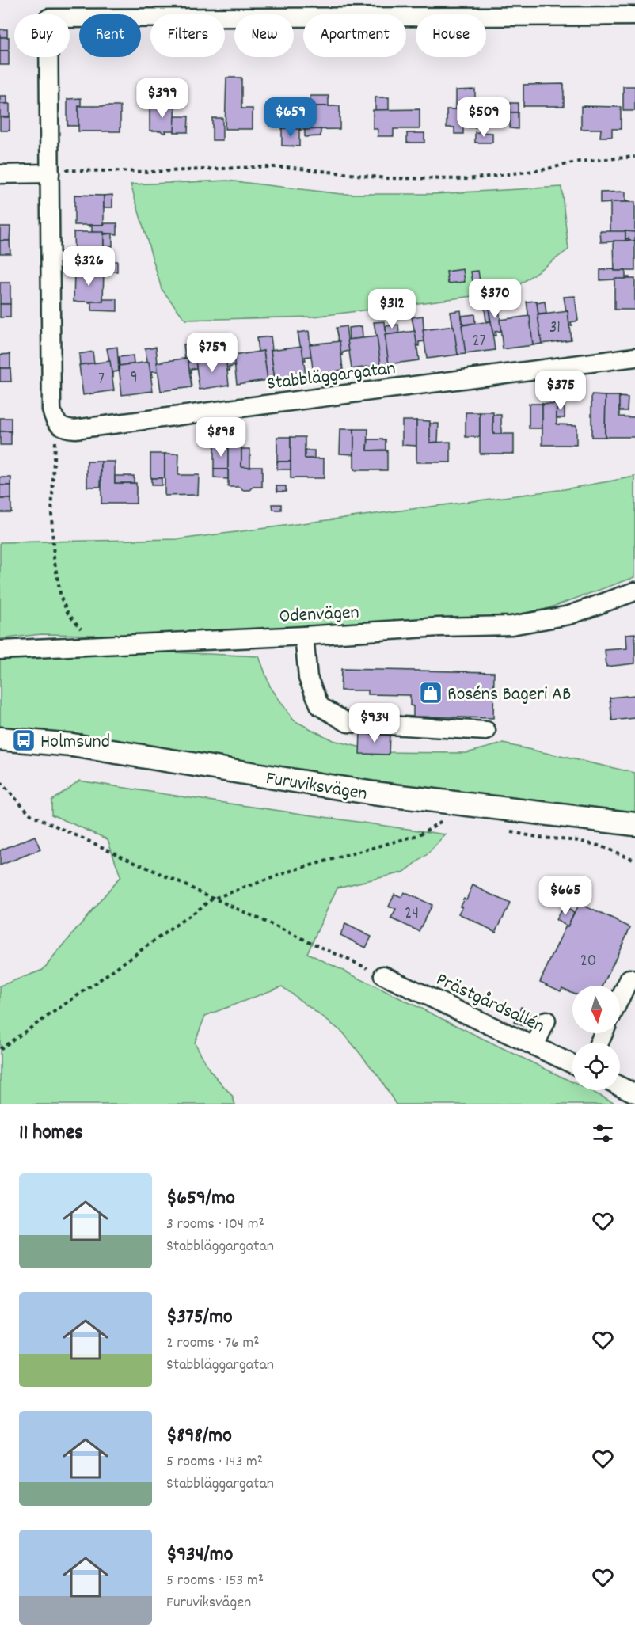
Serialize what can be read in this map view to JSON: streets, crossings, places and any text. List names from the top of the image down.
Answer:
{
  "streets": {
    "main road": ["Furuviksvägen"],
    "street": ["Stabbläggargatan", "Odenvägen", "Prästgårdsallén"]
  },
  "places": {
    "shop": ["Roséns Bageri AB"],
    "bus stop": ["Holmsund"]
  },
  "house_numbers": [
    "31",
    "27",
    "9",
    "7",
    "24",
    "20"
  ],
  "north": "bottom",
  "page": {
    "chip": [
      "Buy",
      "Rent",
      "Filters",
      "New",
      "Apartment",
      "House"
    ],
    "price": [
      "$399",
      "$659",
      "$509",
      "$326",
      "$370",
      "$312",
      "$759",
      "$375",
      "$898",
      "$934",
      "$665"
    ],
    "heading": "11 homes",
    "list": [
      {
        "name": "$659/mo",
        "note": "3 rooms · 104 m² · Stabbläggargatan"
      },
      {
        "name": "$375/mo",
        "note": "2 rooms · 76 m² · Stabbläggargatan"
      },
      {
        "name": "$898/mo",
        "note": "5 rooms · 143 m² · Stabbläggargatan"
      },
      {
        "name": "$934/mo",
        "note": "5 rooms · 153 m² · Furuviksvägen"
      }
    ]
  }
}
